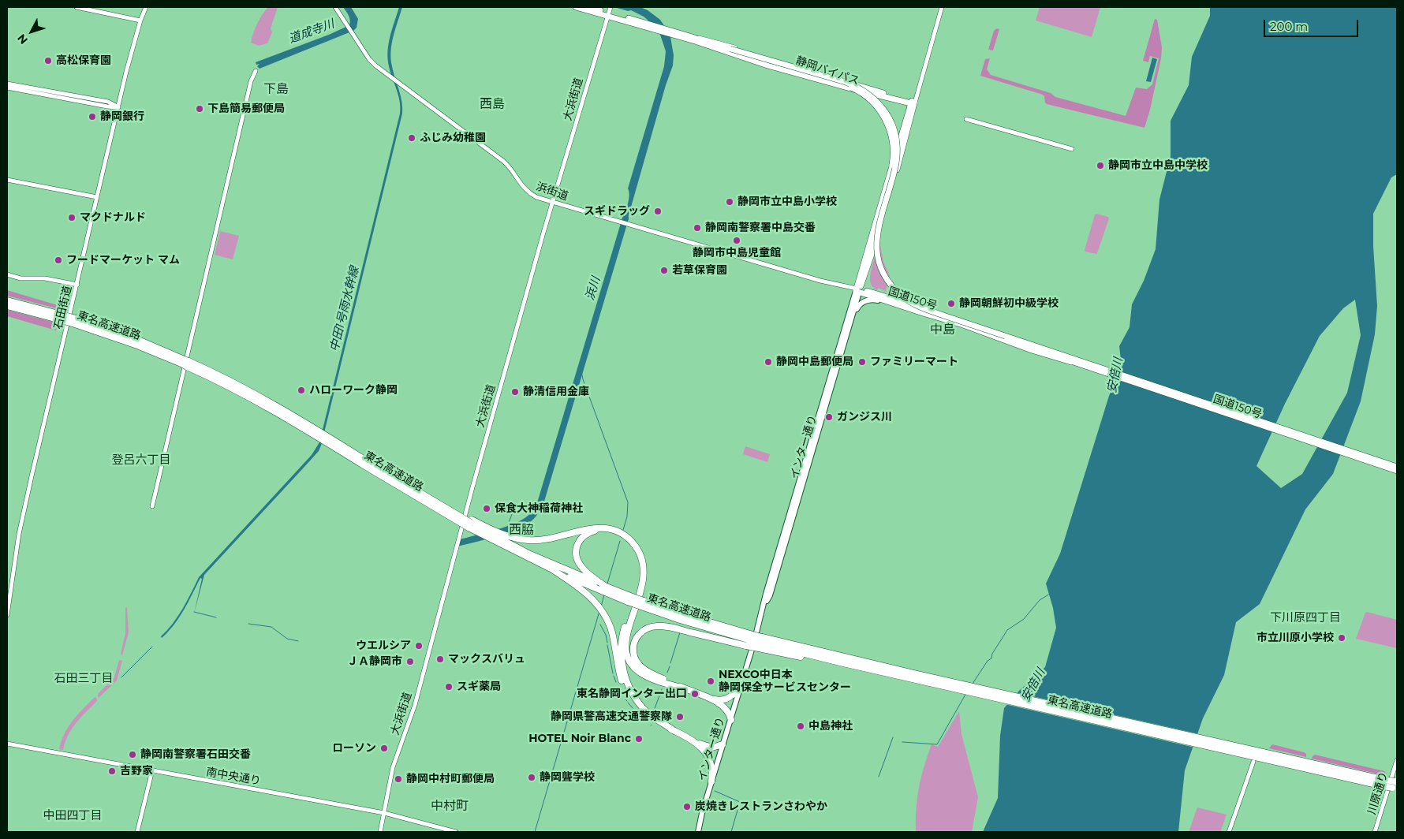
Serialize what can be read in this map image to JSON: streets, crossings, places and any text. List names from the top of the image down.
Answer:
{
  "streets": {
    "highway": ["静岡バイパス", "国道150号", "東名高速道路"],
    "main road": ["インター通り"],
    "street": [
      "大浜街道",
      "浜街道",
      "石田街道",
      "南中央通り",
      "川原通り"
    ]
  },
  "crossings": [
    ["静岡バイパス", "大浜街道"],
    ["静岡バイパス", "国道150号"],
    ["大浜街道", "浜街道"],
    ["大浜街道", "南中央通り"],
    ["浜街道", "国道150号"],
    ["浜街道", "インター通り"],
    ["国道150号", "インター通り"],
    ["東名高速道路", "インター通り"]
  ],
  "districts": [
    "下島",
    "西島",
    "中島",
    "登呂六丁目",
    "西脇",
    "下川原四丁目",
    "石田三丁目",
    "中村町",
    "中田四丁目"
  ],
  "water": [
    "道成寺川",
    "浜川",
    "中田1号雨水幹線",
    "安倍川"
  ],
  "places": [
    "高松保育園",
    "下島簡易郵便局",
    "静岡銀行",
    "ふじみ幼稚園",
    "静岡市立中島中学校",
    "静岡市立中島小学校",
    "スギドラッグ",
    "マクドナルド",
    "静岡南警察署中島交番",
    "静岡市中島児童館",
    "フードマーケット マム",
    "若草保育園",
    "静岡朝鮮初中級学校",
    "静岡中島郵便局",
    "ファミリーマート",
    "ハローワーク静岡",
    "静清信用金庫",
    "ガンジス川",
    "保食大神稲荷神社",
    "市立川原小学校",
    "ウエルシア",
    "マックスバリュ",
    "ＪＡ静岡市",
    "NEXCO中日本 静岡保全サービスセンター",
    "スギ薬局",
    "東名静岡インター出口",
    "静岡県警高速交通警察隊",
    "中島神社",
    "HOTEL Noir Blanc",
    "ローソン",
    "静岡南警察署石田交番",
    "吉野家",
    "静岡聾学校",
    "静岡中村町郵便局",
    "炭焼きレストランさわやか"
  ],
  "scale_bar": "200 m",
  "north": "bottom left"
}
